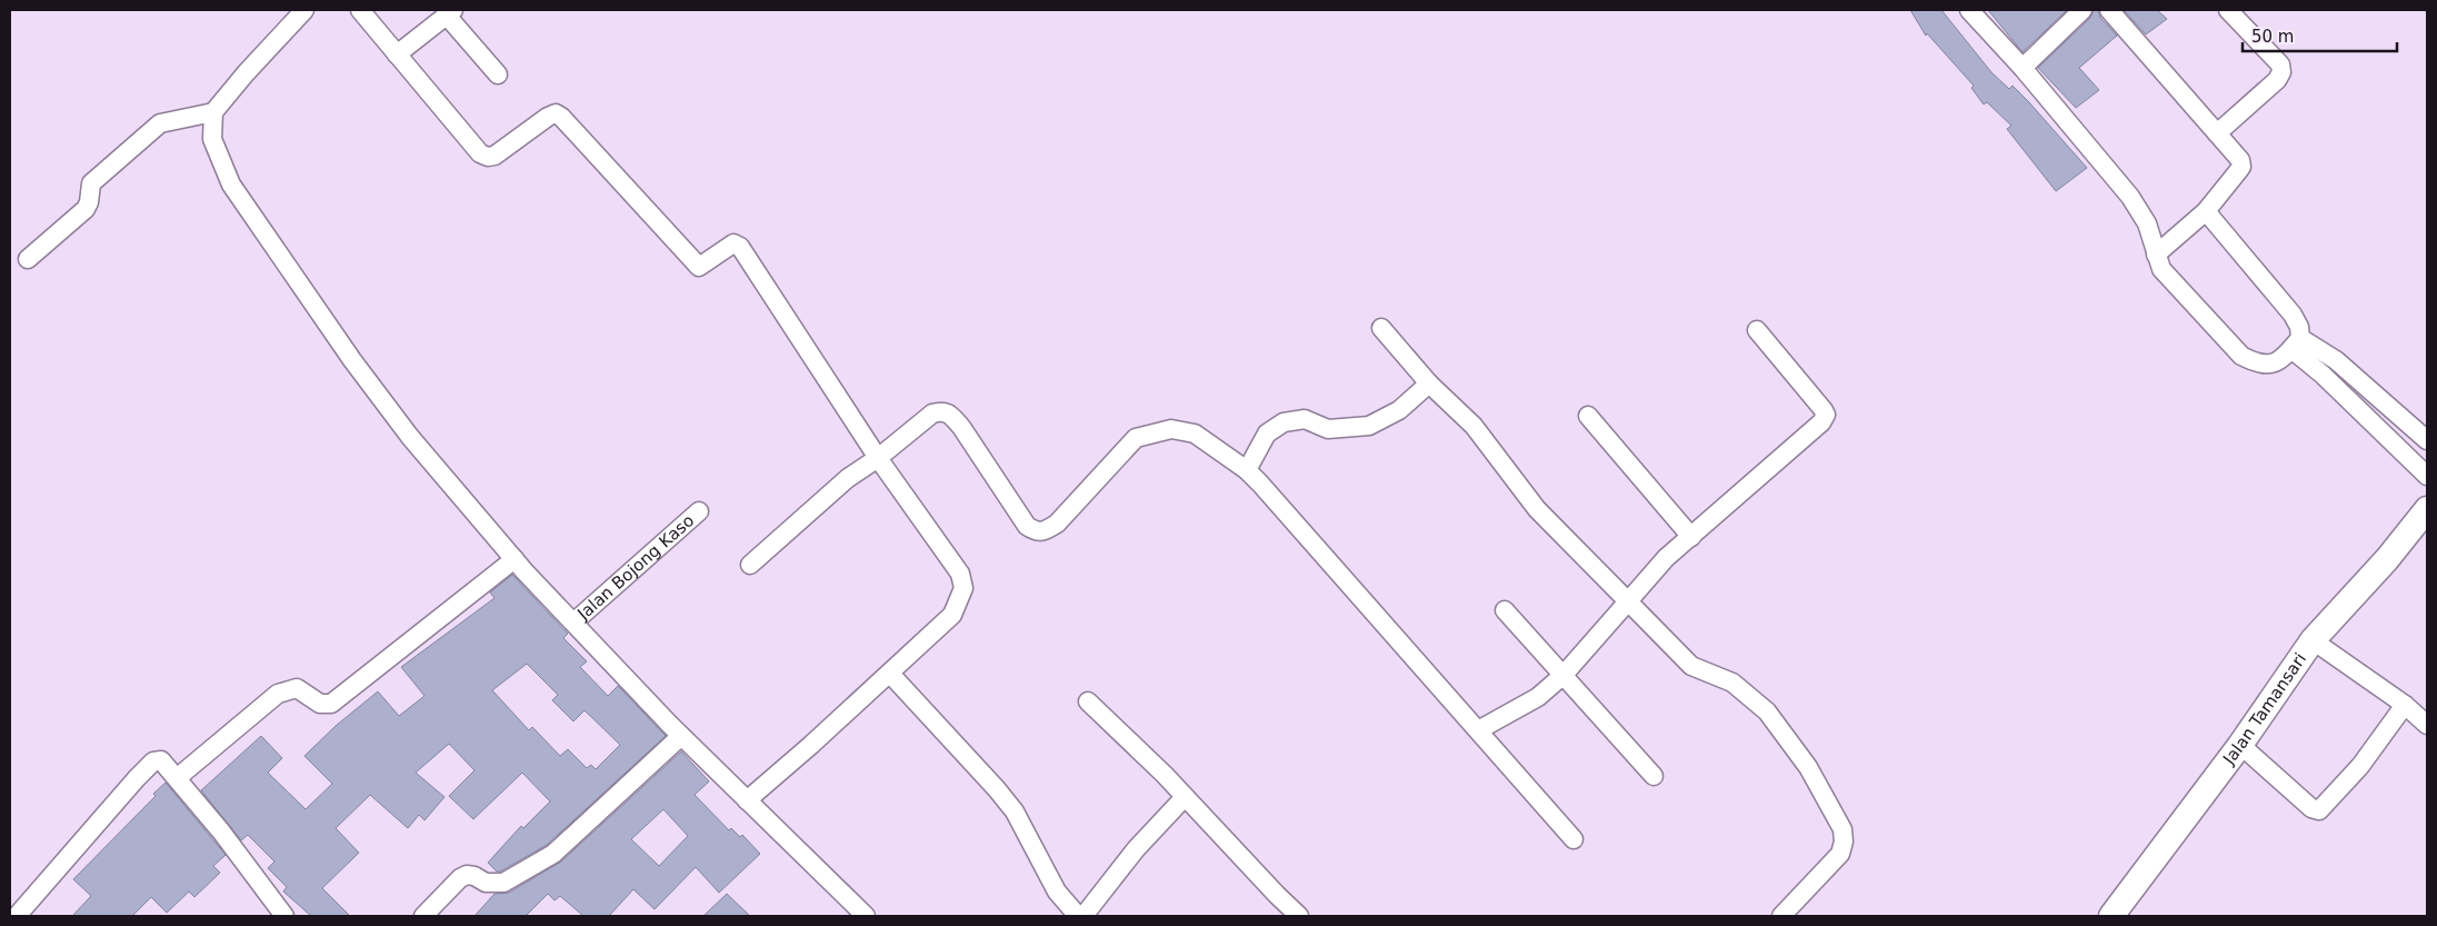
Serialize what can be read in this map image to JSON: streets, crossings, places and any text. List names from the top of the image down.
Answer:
{
  "streets": {
    "main road": ["Jalan Tamansari"],
    "street": ["Jalan Bojong Kaso"]
  },
  "scale_bar": "50 m"
}
